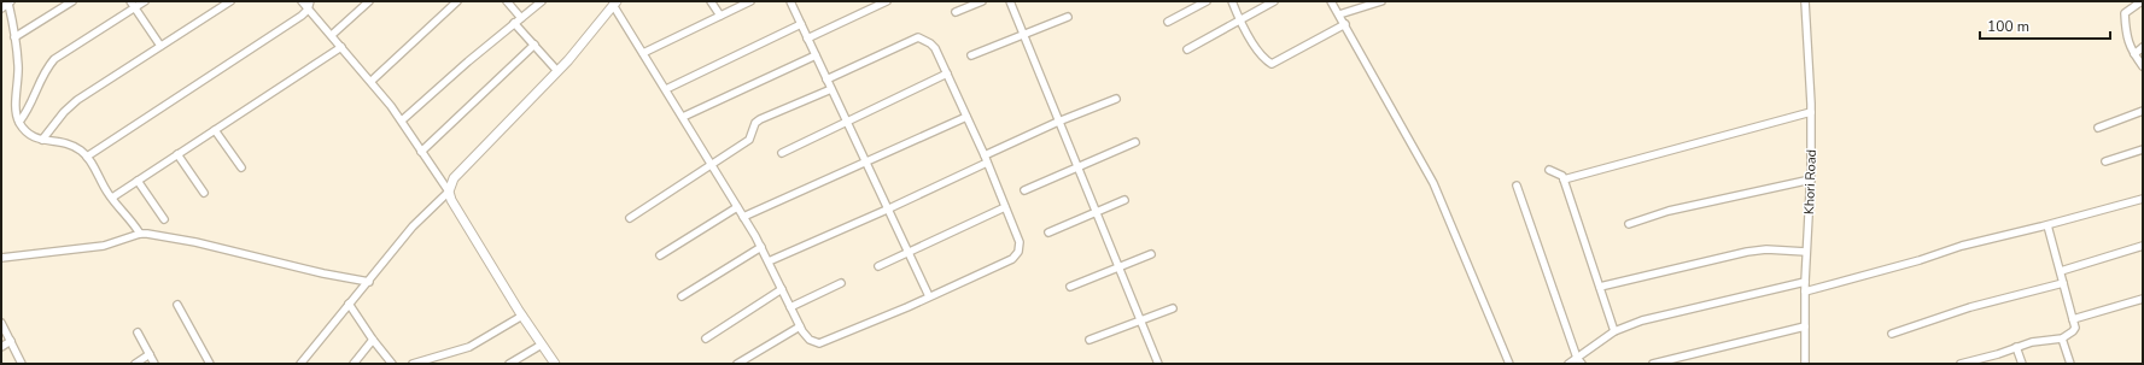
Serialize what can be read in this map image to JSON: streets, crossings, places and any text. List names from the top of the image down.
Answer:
{
  "streets": {
    "street": ["Khori Road"]
  },
  "scale_bar": "100 m"
}
